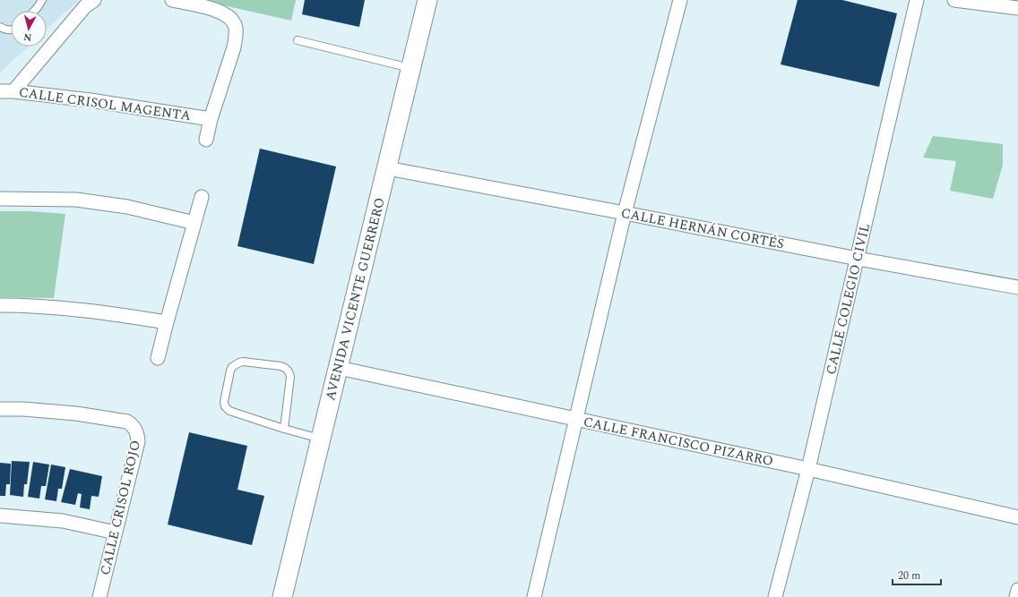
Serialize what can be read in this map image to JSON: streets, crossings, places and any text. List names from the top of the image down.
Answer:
{
  "streets": {
    "main road": ["AVENIDA VICENTE GUERRERO"],
    "street": [
      "CALLE CRISOL MAGENTA",
      "CALLE HERNÁN CORTÉS",
      "CALLE COLEGIO CIVIL",
      "CALLE FRANCISCO PIZARRO",
      "CALLE CRISOL ROJO"
    ]
  },
  "crossings": [
    ["CALLE HERNÁN CORTÉS", "AVENIDA VICENTE GUERRERO"],
    ["CALLE HERNÁN CORTÉS", "CALLE COLEGIO CIVIL"],
    ["AVENIDA VICENTE GUERRERO", "CALLE FRANCISCO PIZARRO"],
    ["CALLE COLEGIO CIVIL", "CALLE FRANCISCO PIZARRO"]
  ],
  "scale_bar": "20 m",
  "north": "bottom"
}
